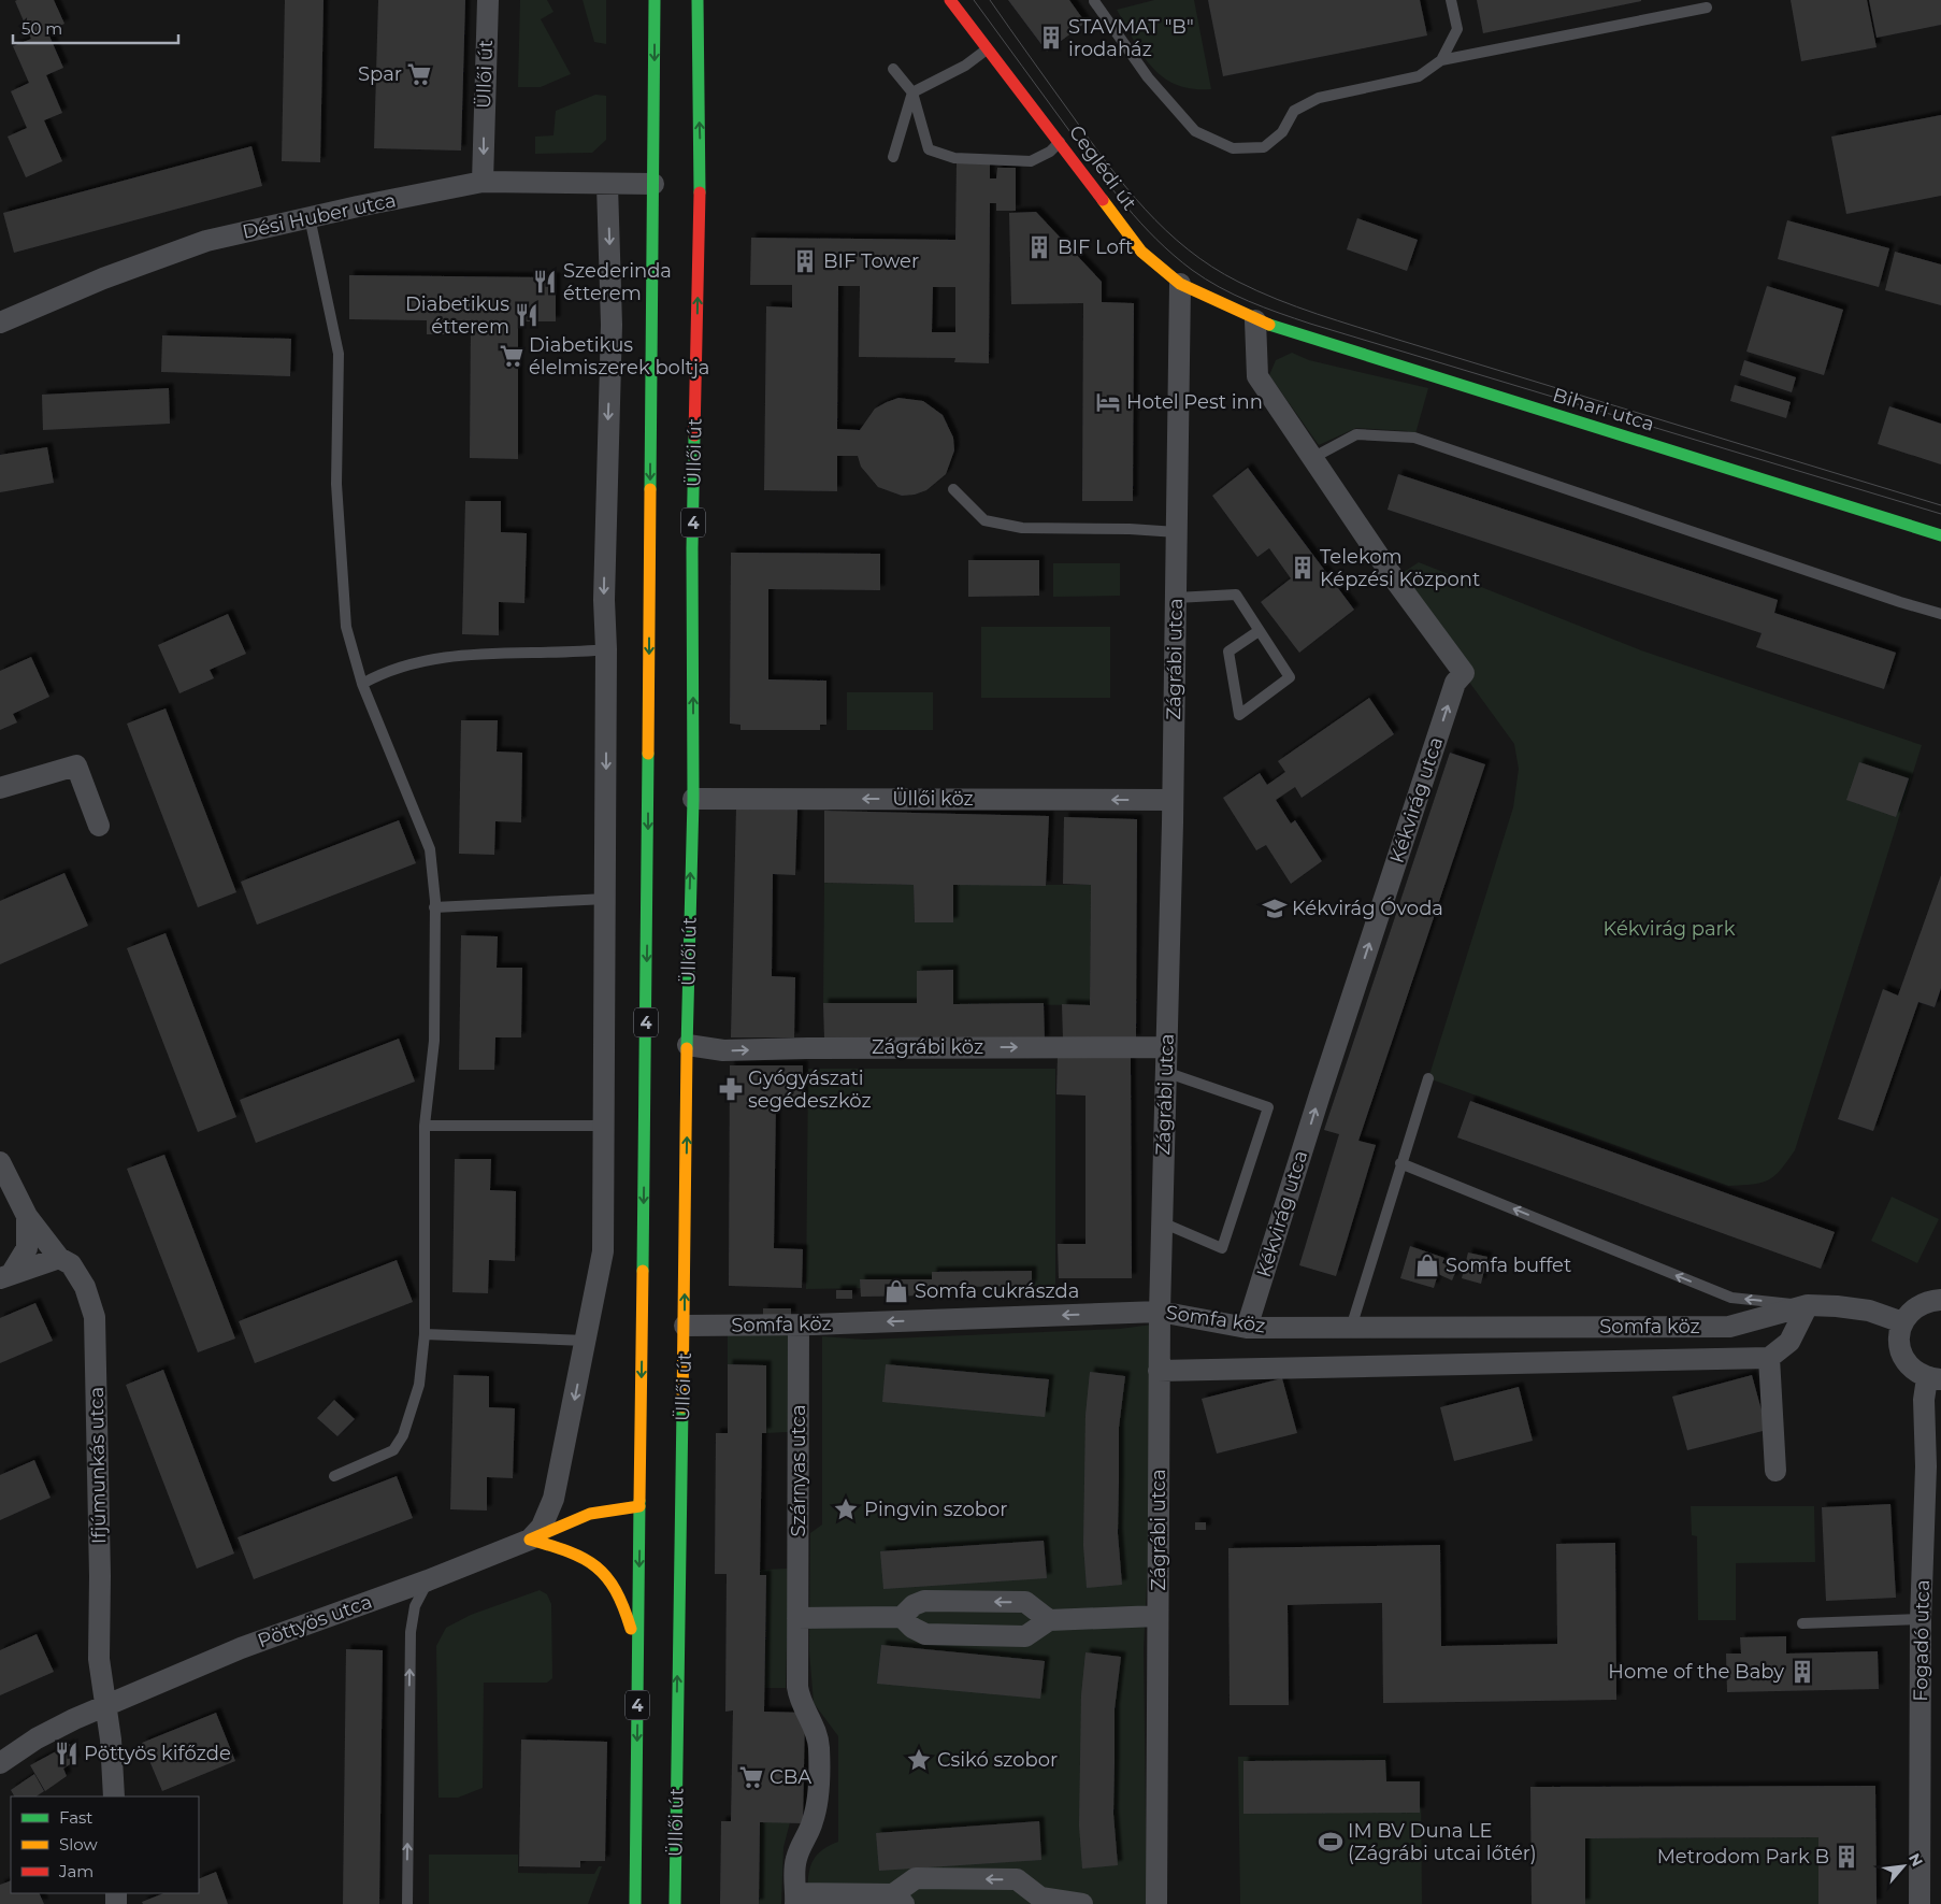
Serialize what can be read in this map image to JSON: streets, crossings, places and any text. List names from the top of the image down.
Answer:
{
  "streets": {
    "main road": [
      "Üllői út",
      "Ceglédi út",
      "Bihari utca",
      "4",
      "Pöttyös utca"
    ],
    "street": [
      "Dési Huber utca",
      "Zágrábi utca",
      "Üllői köz",
      "Kékvirág utca",
      "Zágrábi köz",
      "Somfa köz",
      "Ifjúmunkás utca",
      "Szárnyas utca",
      "Fogadó utca"
    ]
  },
  "crossings": [
    ["Üllői út", "Dési Huber utca"],
    ["Üllői út", "Üllői köz"],
    ["Üllői út", "Zágrábi köz"],
    ["Üllői út", "Somfa köz"],
    ["Üllői út", "Pöttyös utca"],
    ["Ceglédi út", "Bihari utca"],
    ["Ceglédi út", "Zágrábi utca"],
    ["Ceglédi út", "Kékvirág utca"],
    ["Bihari utca", "Kékvirág utca"],
    ["Zágrábi utca", "Üllői köz"],
    ["Zágrábi utca", "Zágrábi köz"],
    ["Zágrábi utca", "Somfa köz"],
    ["Kékvirág utca", "Somfa köz"],
    ["Somfa köz", "Szárnyas utca"],
    ["Ifjúmunkás utca", "Pöttyös utca"]
  ],
  "one_way": ["Üllői köz", "Kékvirág utca", "Zágrábi köz"],
  "parks": ["Kékvirág park"],
  "places": {
    "building": [
      "STAVMAT \"B\" irodaház",
      "BIF Loft",
      "BIF Tower",
      "Telekom Képzési Központ",
      "Home of the Baby",
      "Metrodom Park B"
    ],
    "supermarket": ["Spar", "Diabetikus élelmiszerek boltja", "CBA"],
    "restaurant": ["Szederinda étterem", "Diabetikus étterem", "Pöttyös kifőzde"],
    "hotel": ["Hotel Pest inn"],
    "school or university": ["Kékvirág Óvoda"],
    "pharmacy": ["Gyógyászati segédeszköz"],
    "shop": ["Somfa buffet", "Somfa cukrászda"],
    "place": ["Pingvin szobor", "Csikó szobor"],
    "sports": ["IM BV Duna LE (Zágrábi utcai lőtér)"]
  },
  "legend": ["Fast", "Slow", "Jam"],
  "scale_bar": "50 m",
  "north": "top right"
}
